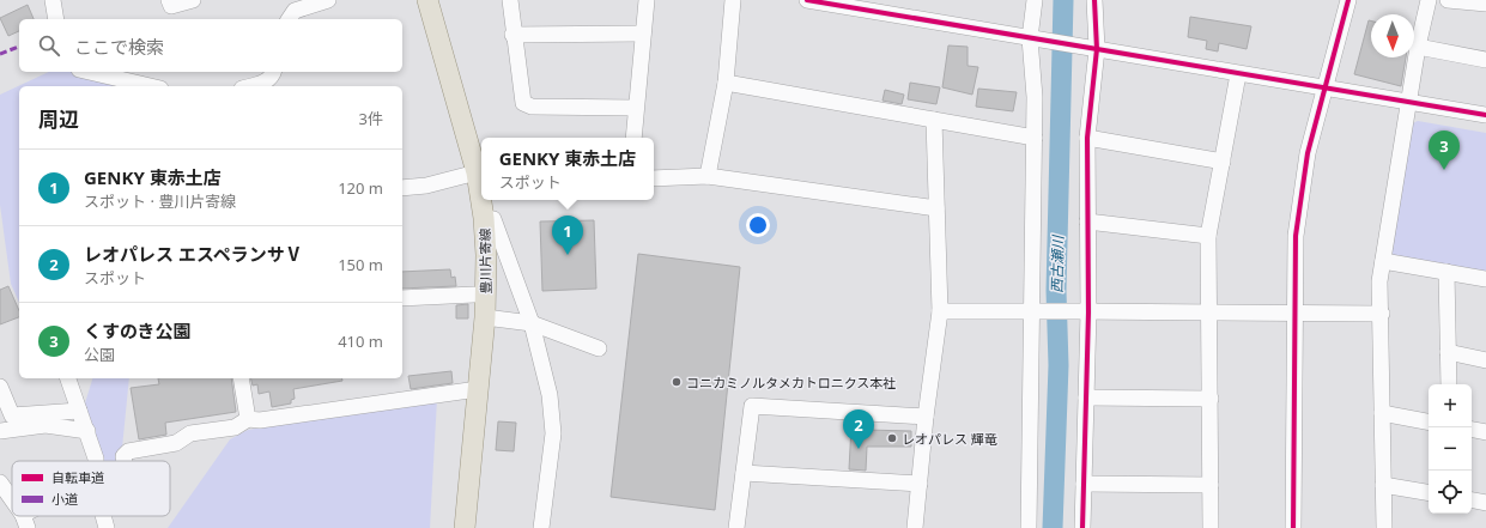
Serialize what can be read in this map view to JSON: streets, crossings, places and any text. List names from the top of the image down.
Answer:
{
  "streets": {
    "main road": ["豊川片寄線"]
  },
  "water": ["西古瀬川"],
  "places": ["コニカミノルタメカトロニクス本社", "レオパレス 輝竜"],
  "legend": ["自転車道", "小道"],
  "north": "bottom",
  "page": {
    "search": "ここで検索",
    "heading": ["周辺", "3件"],
    "pins": ["3", "1", "2"],
    "popup": ["GENKY 東赤土店", "スポット"],
    "list": [
      {
        "mark": "1",
        "name": "GENKY 東赤土店",
        "note": "スポット · 豊川片寄線",
        "value": "120 m"
      },
      {
        "mark": "2",
        "name": "レオパレス エスペランサⅤ",
        "note": "スポット",
        "value": "150 m"
      },
      {
        "mark": "3",
        "name": "くすのき公園",
        "note": "公園",
        "value": "410 m"
      }
    ],
    "map_buttons": ["+", "−"]
  }
}
